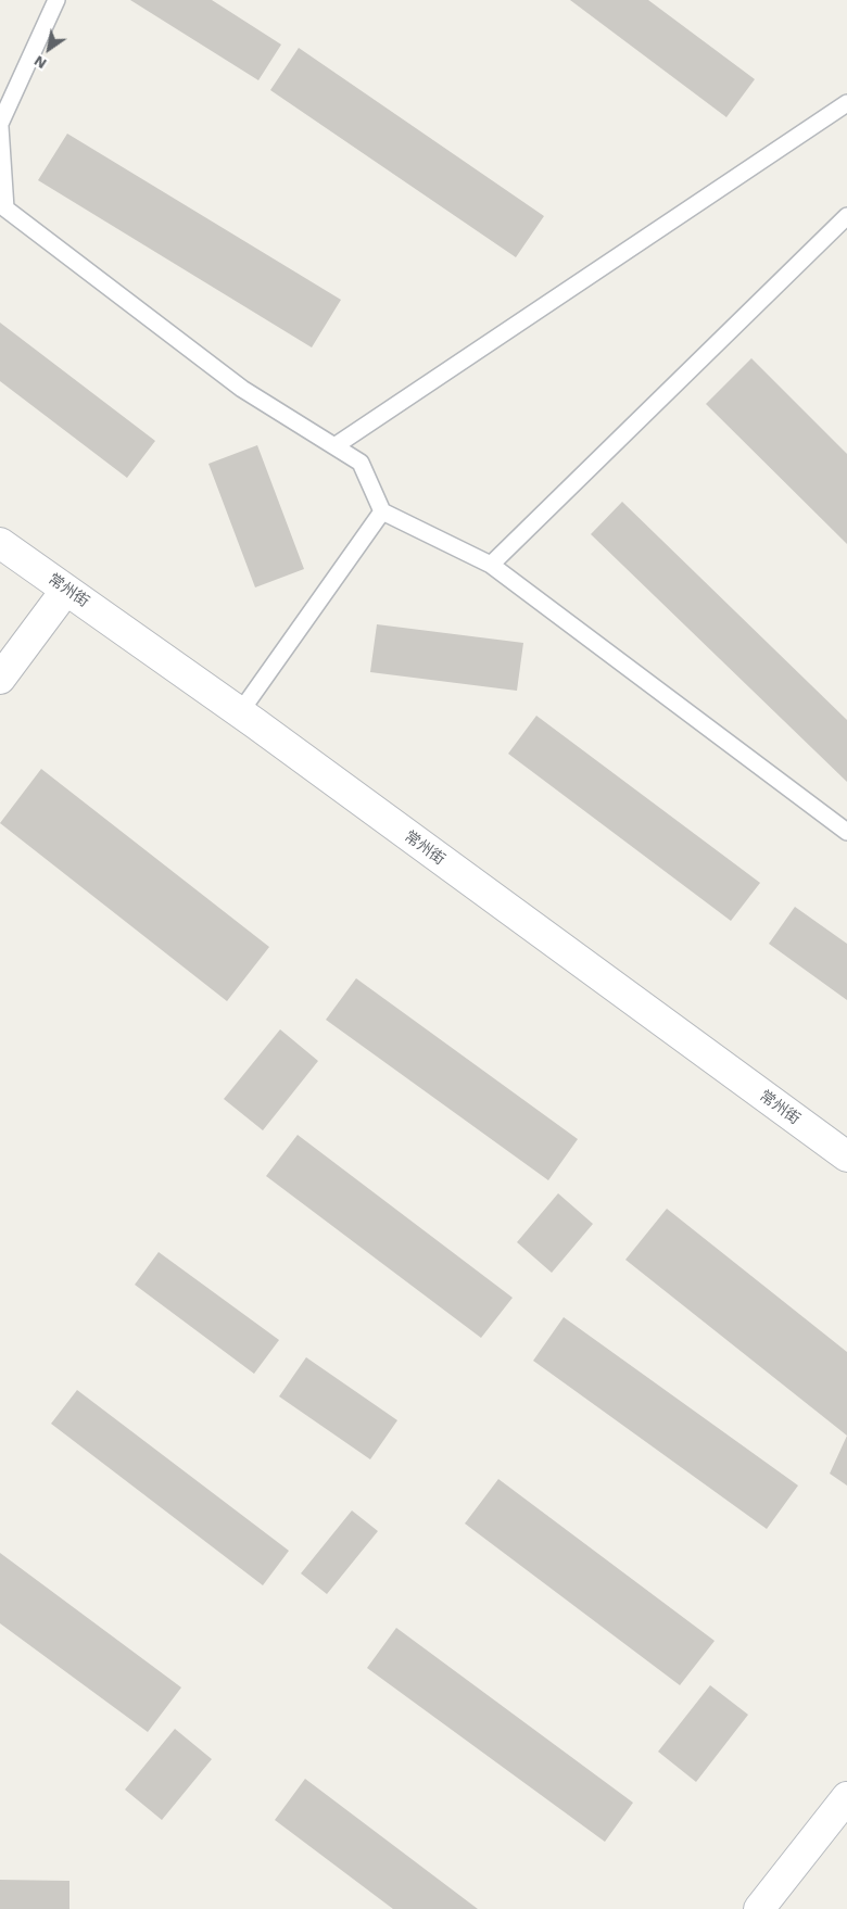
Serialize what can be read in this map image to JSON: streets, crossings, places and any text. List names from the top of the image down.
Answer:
{
  "streets": {
    "street": ["常州街"]
  },
  "north": "bottom left"
}
